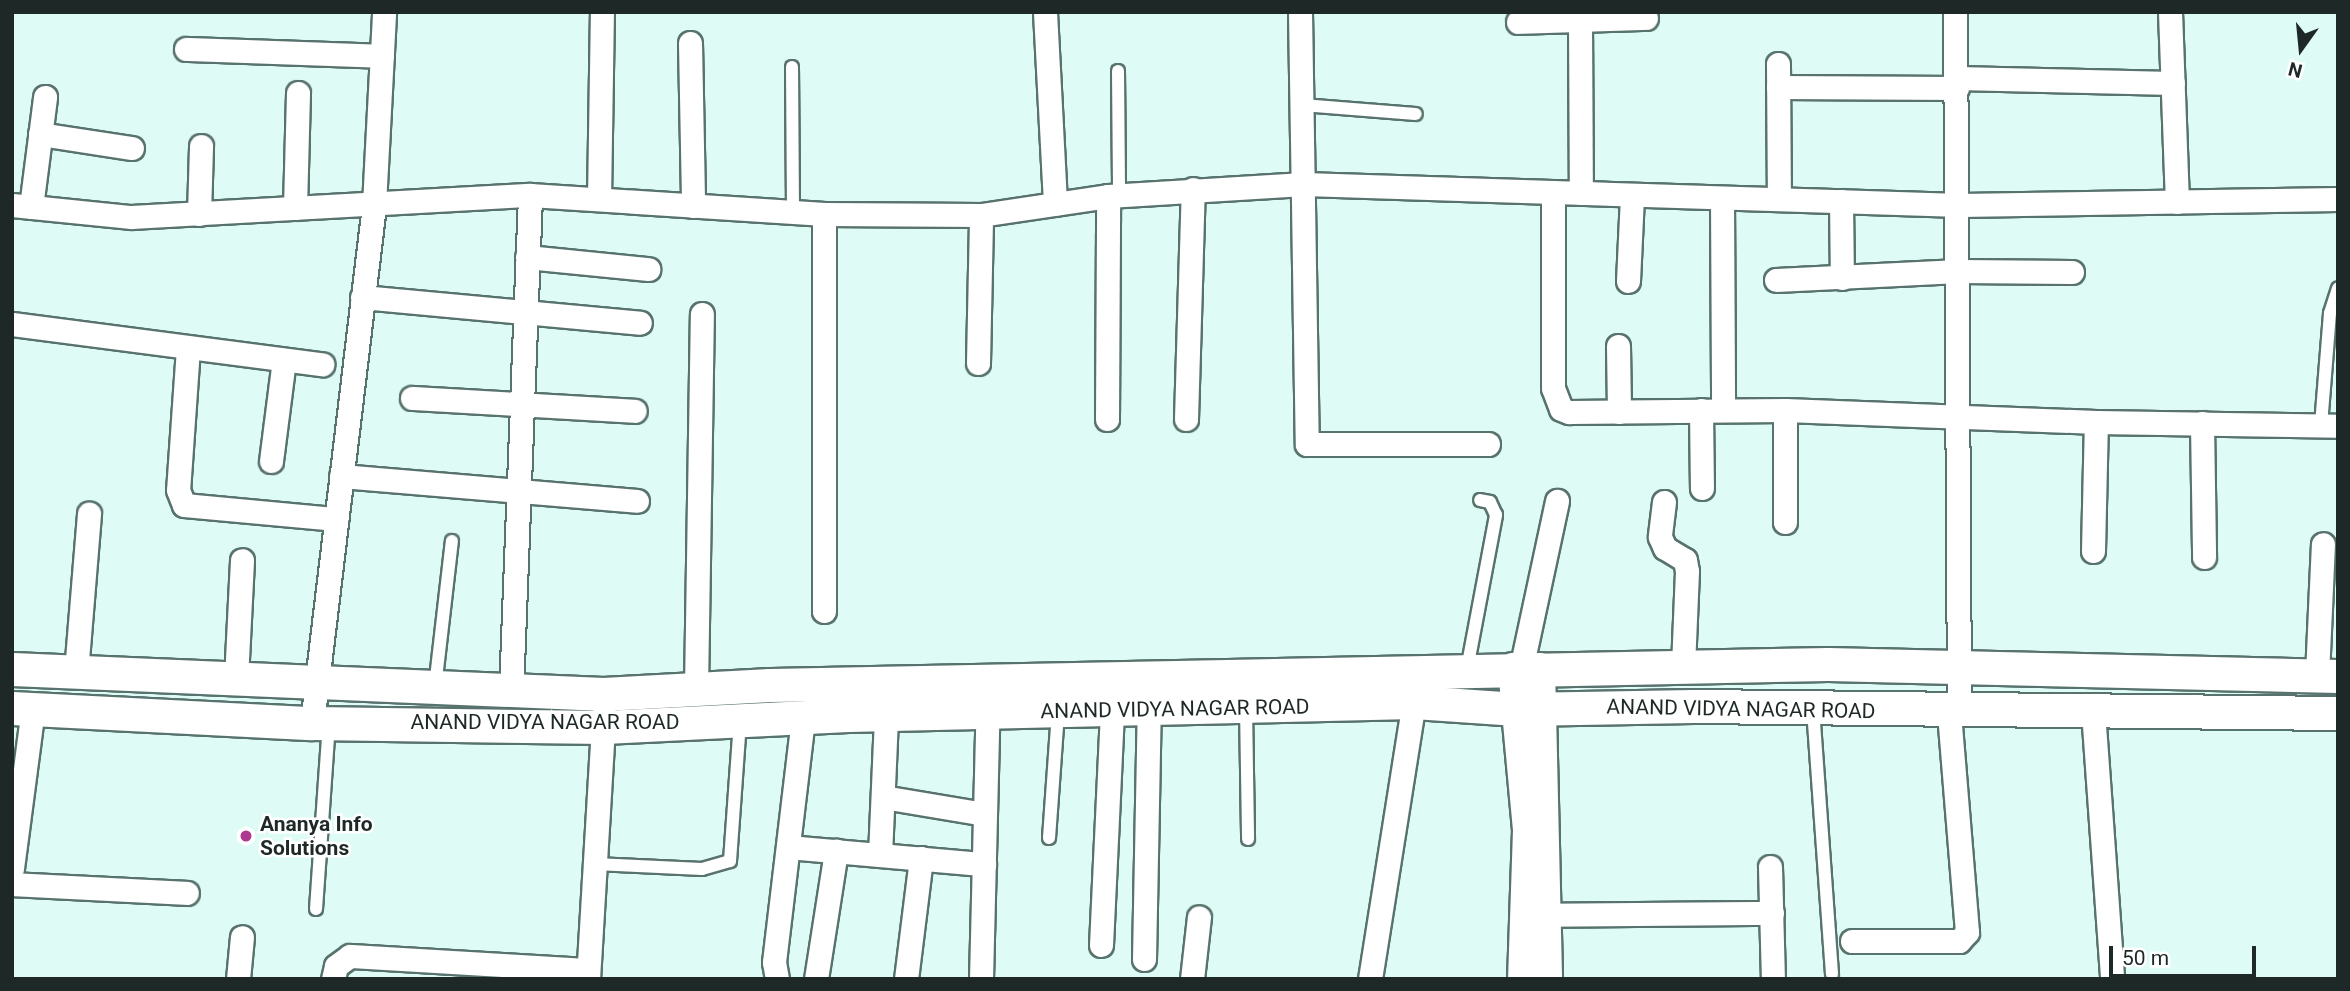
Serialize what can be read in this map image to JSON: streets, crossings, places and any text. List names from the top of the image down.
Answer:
{
  "streets": {
    "main road": ["ANAND VIDYA NAGAR ROAD"]
  },
  "places": ["Ananya Info Solutions"],
  "scale_bar": "50 m",
  "north": "bottom"
}
